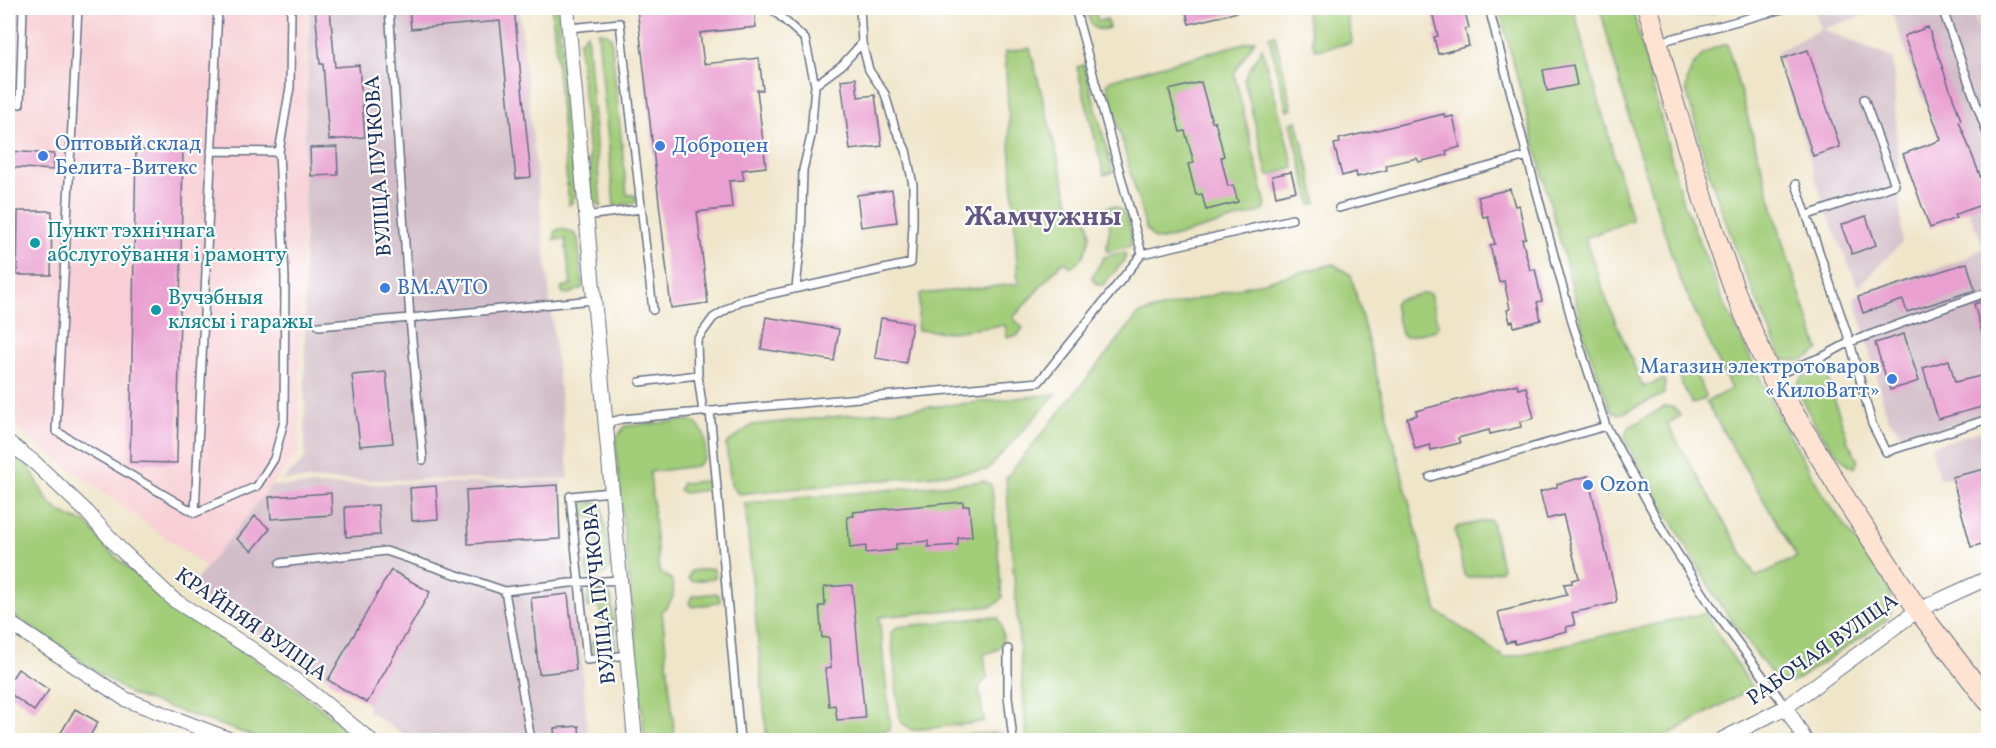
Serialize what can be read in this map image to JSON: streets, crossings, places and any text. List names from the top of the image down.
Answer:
{
  "streets": {
    "street": ["ВУЛІЦА ПУЧКОВА", "КРАЙНЯЯ ВУЛІЦА", "РАБОЧАЯ ВУЛІЦА"]
  },
  "districts": ["Жамчужны"],
  "places": [
    "Доброцен",
    "Оптовый склад Белита-Витекс",
    "Пункт тэхнічнага абслугоўвання і рамонту",
    "BM.AVTO",
    "Вучэбныя клясы і гаражы",
    "Магазин электротоваров «КилоВатт»",
    "Ozon"
  ]
}
